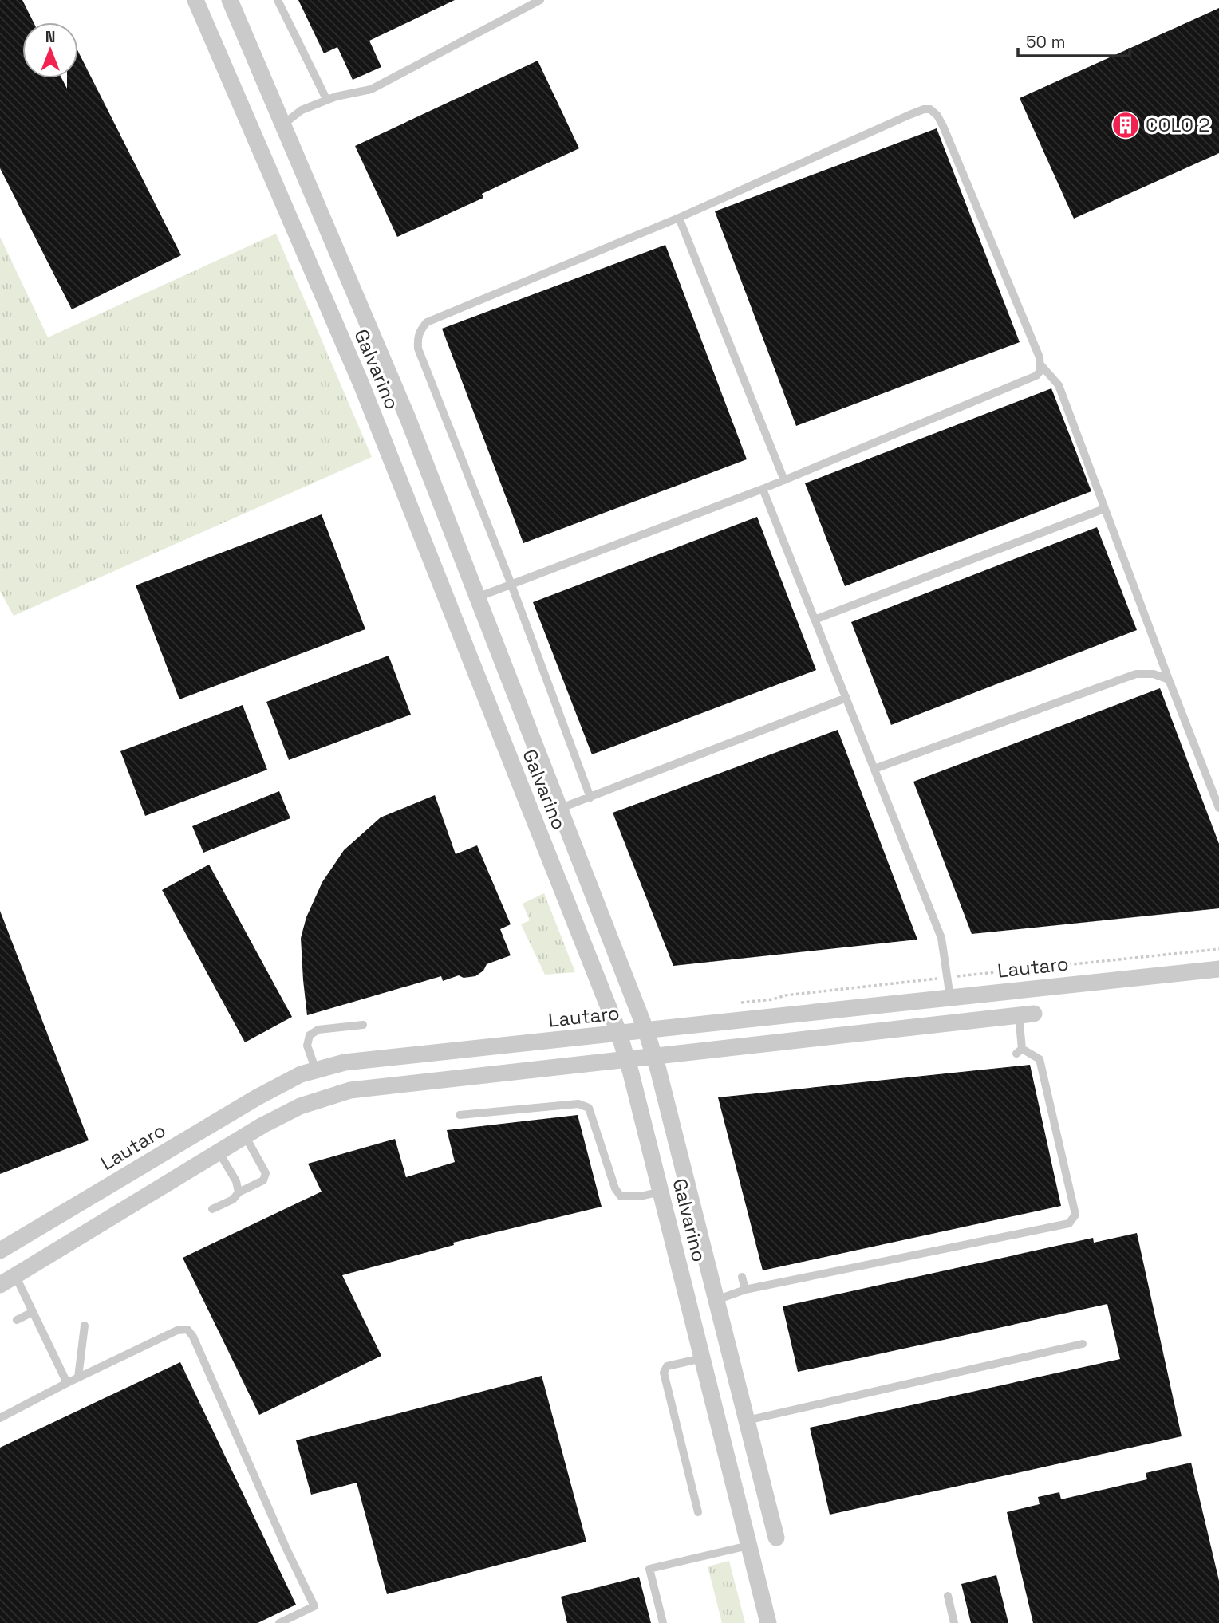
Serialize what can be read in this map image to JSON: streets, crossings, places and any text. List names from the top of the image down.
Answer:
{
  "streets": {
    "street": ["Galvarino", "Lautaro"]
  },
  "crossings": [
    ["Galvarino", "Lautaro"]
  ],
  "places": {
    "building": ["COLO 2"]
  },
  "scale_bar": "50 m",
  "north": "top"
}
